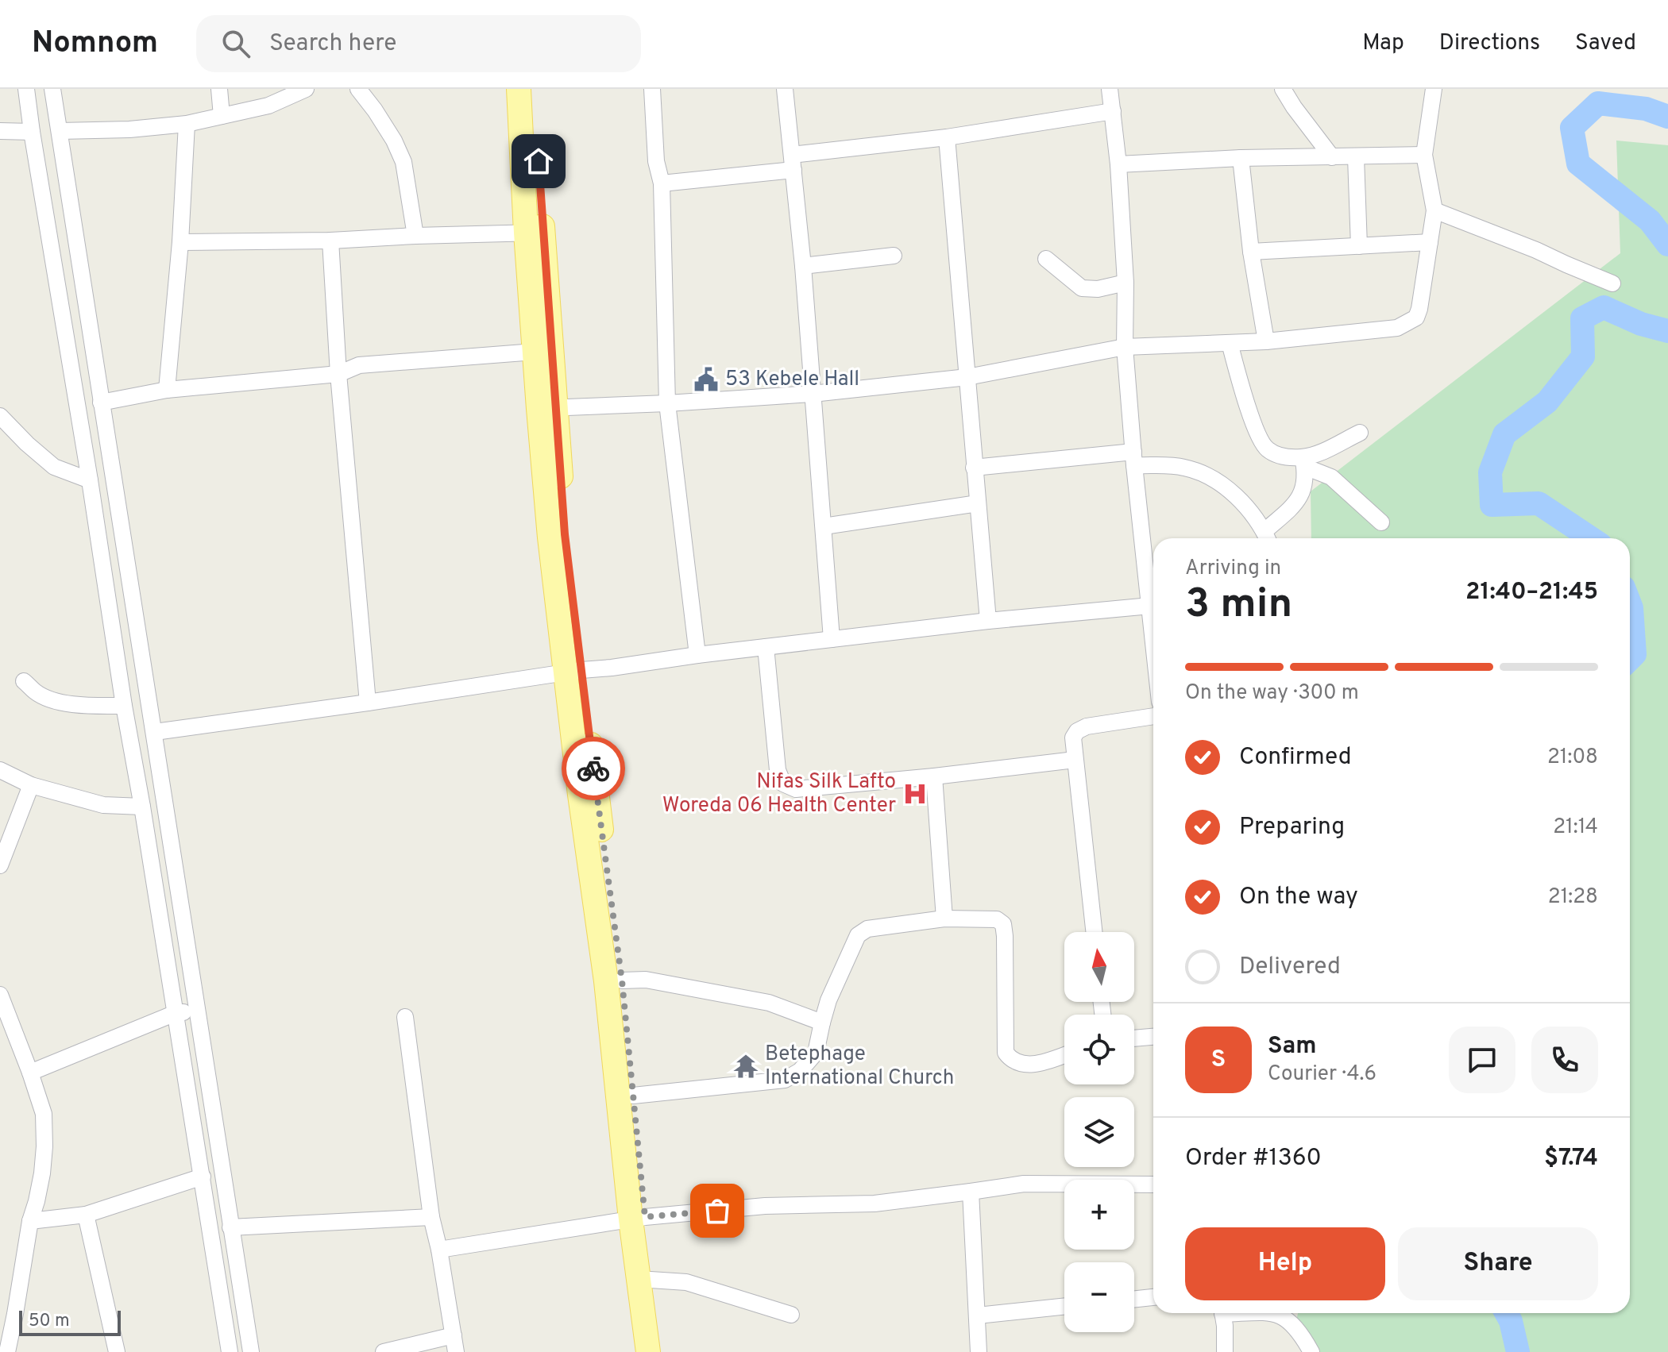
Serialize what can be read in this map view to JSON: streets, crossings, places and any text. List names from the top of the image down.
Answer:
{
  "places": {
    "public building": ["53 Kebele Hall"],
    "hospital": ["Nifas Silk Lafto Woreda 06 Health Center"],
    "temple": ["Betephage International Church"]
  },
  "scale_bar": "50 m",
  "north": "top",
  "page": {
    "header": "Nomnom",
    "search": "Search here",
    "nav": ["Map", "Directions", "Saved"],
    "heading": ["3 min", "Arriving in", "21:40–21:45"],
    "panel": [
      "Sam",
      "Courier · 4.6",
      "Order #1360",
      "$7.74"
    ],
    "bar": "On the way · 300 m",
    "list": [
      ["Confirmed", "21:08"],
      ["Preparing", "21:14"],
      ["On the way", "21:28"],
      "Delivered"
    ],
    "map_buttons": ["+", "−"],
    "round": "S",
    "buttons": ["Help", "Share"],
    "scale": "50 m"
  }
}
